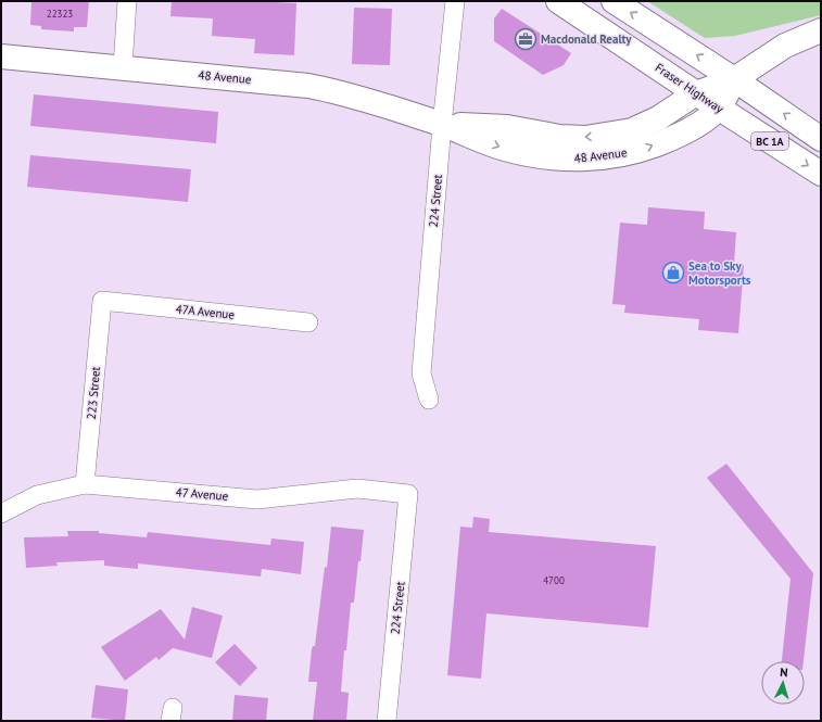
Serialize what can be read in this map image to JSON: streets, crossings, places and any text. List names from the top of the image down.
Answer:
{
  "streets": {
    "main road": ["48 Avenue", "Fraser Highway", "BC 1A"],
    "street": [
      "224 Street",
      "47A Avenue",
      "223 Street",
      "47 Avenue"
    ]
  },
  "crossings": [
    ["48 Avenue", "Fraser Highway"],
    ["48 Avenue", "BC 1A"],
    ["48 Avenue", "224 Street"],
    ["224 Street", "47 Avenue"],
    ["47A Avenue", "223 Street"],
    ["223 Street", "47 Avenue"]
  ],
  "places": {
    "office": ["Macdonald Realty"],
    "shop": ["Sea to Sky Motorsports"]
  },
  "house_numbers": ["22323", "4700"],
  "north": "top"
}
